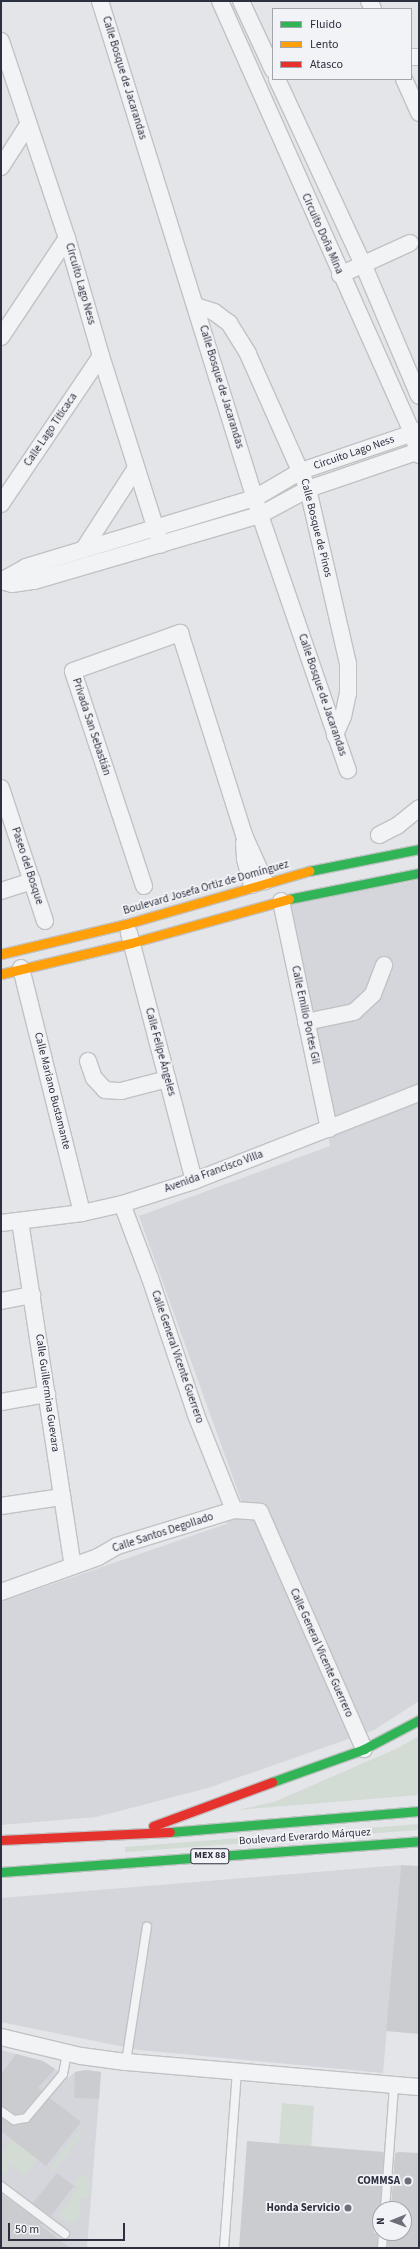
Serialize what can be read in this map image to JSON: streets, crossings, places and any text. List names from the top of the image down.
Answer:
{
  "streets": {
    "main road": ["Boulevard Josefa Ortiz de Domínguez", "Boulevard Everardo Márquez", "MEX 88"],
    "street": [
      "Calle Bosque de Jacarandas",
      "Circuito Doña Mina",
      "Circuito Lago Ness",
      "Calle Lago Titicaca",
      "Calle Bosque de Pinos",
      "Privada San Sebastián",
      "Paseo del Bosque",
      "Calle Emilio Portes Gil",
      "Calle Felipe Ángeles",
      "Calle Mariano Bustamante",
      "Avenida Francisco Villa",
      "Calle General Vicente Guerrero",
      "Calle Guillermina Guevara",
      "Calle Santos Degollado"
    ]
  },
  "crossings": [
    ["Calle Bosque de Jacarandas", "Circuito Lago Ness"],
    ["Calle Bosque de Jacarandas", "Calle Bosque de Pinos"],
    ["Circuito Doña Mina", "Circuito Lago Ness"],
    ["Circuito Lago Ness", "Calle Lago Titicaca"],
    ["Circuito Lago Ness", "Calle Bosque de Pinos"],
    ["Privada San Sebastián", "Boulevard Josefa Ortiz de Domínguez"],
    ["Boulevard Josefa Ortiz de Domínguez", "Calle Emilio Portes Gil"],
    ["Boulevard Josefa Ortiz de Domínguez", "Calle Felipe Ángeles"],
    ["Boulevard Josefa Ortiz de Domínguez", "Calle Mariano Bustamante"],
    ["Calle Emilio Portes Gil", "Avenida Francisco Villa"],
    ["Calle Felipe Ángeles", "Avenida Francisco Villa"],
    ["Calle Mariano Bustamante", "Avenida Francisco Villa"],
    ["Avenida Francisco Villa", "Calle General Vicente Guerrero"],
    ["Avenida Francisco Villa", "Calle Guillermina Guevara"],
    ["Calle General Vicente Guerrero", "Calle Santos Degollado"],
    ["Calle Guillermina Guevara", "Calle Santos Degollado"]
  ],
  "places": ["COMMSA", "Honda Servicio"],
  "legend": ["Fluido", "Lento", "Atasco"],
  "scale_bar": "50 m",
  "north": "left"
}
